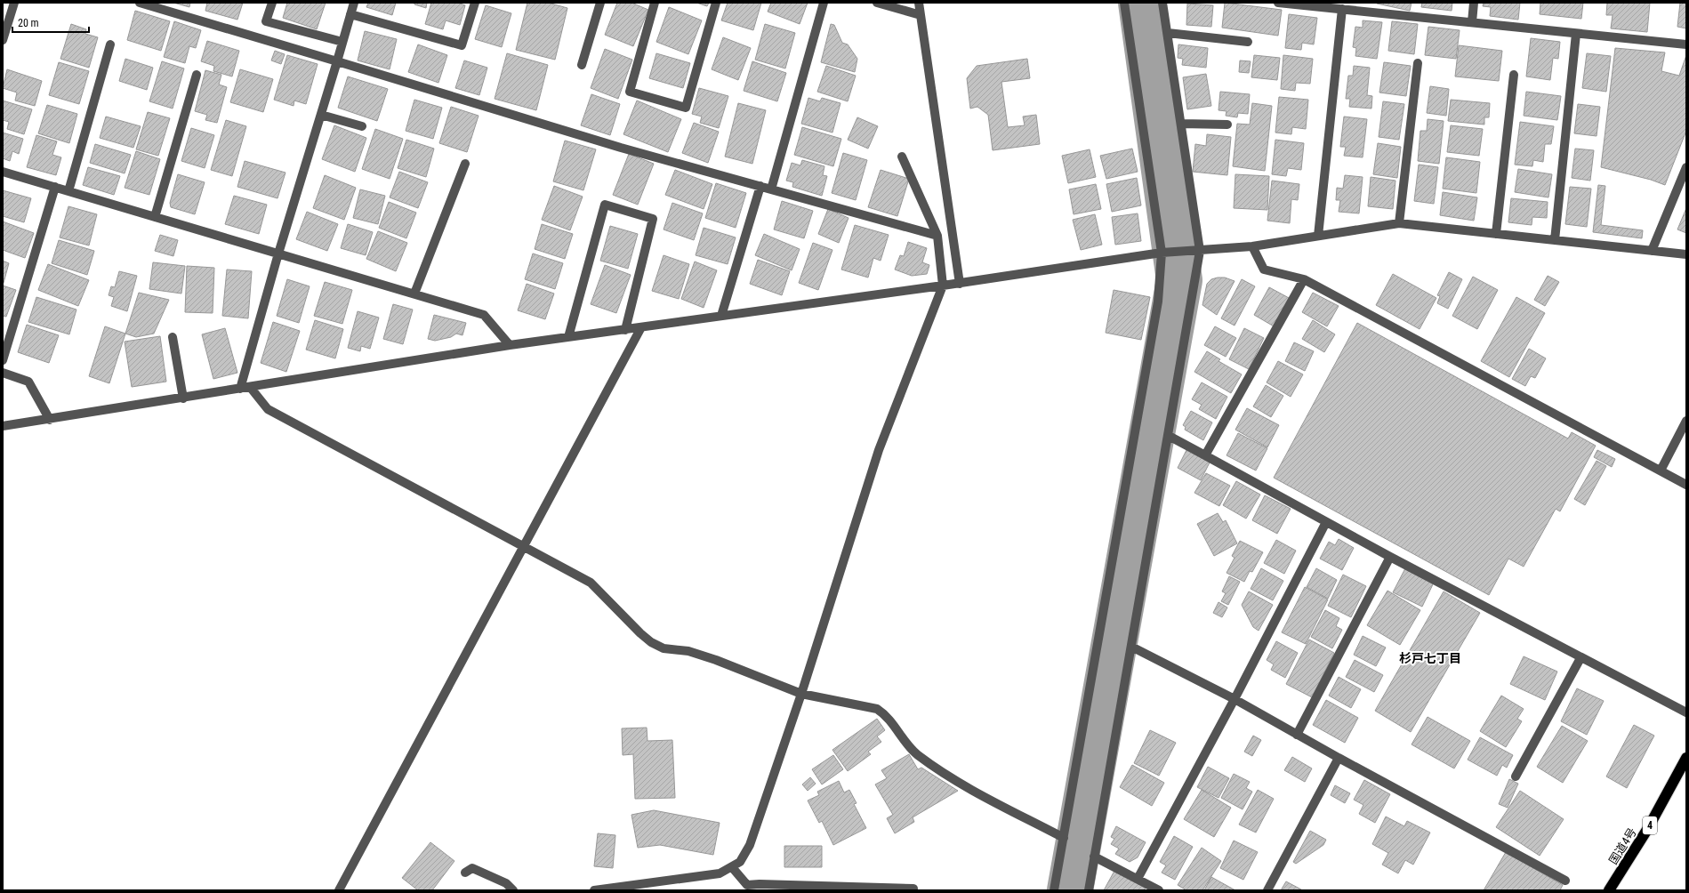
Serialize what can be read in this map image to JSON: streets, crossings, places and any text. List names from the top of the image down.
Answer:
{
  "streets": {
    "highway": ["4", "国道4号"]
  },
  "districts": ["杉戸七丁目"],
  "scale_bar": "20 m"
}
